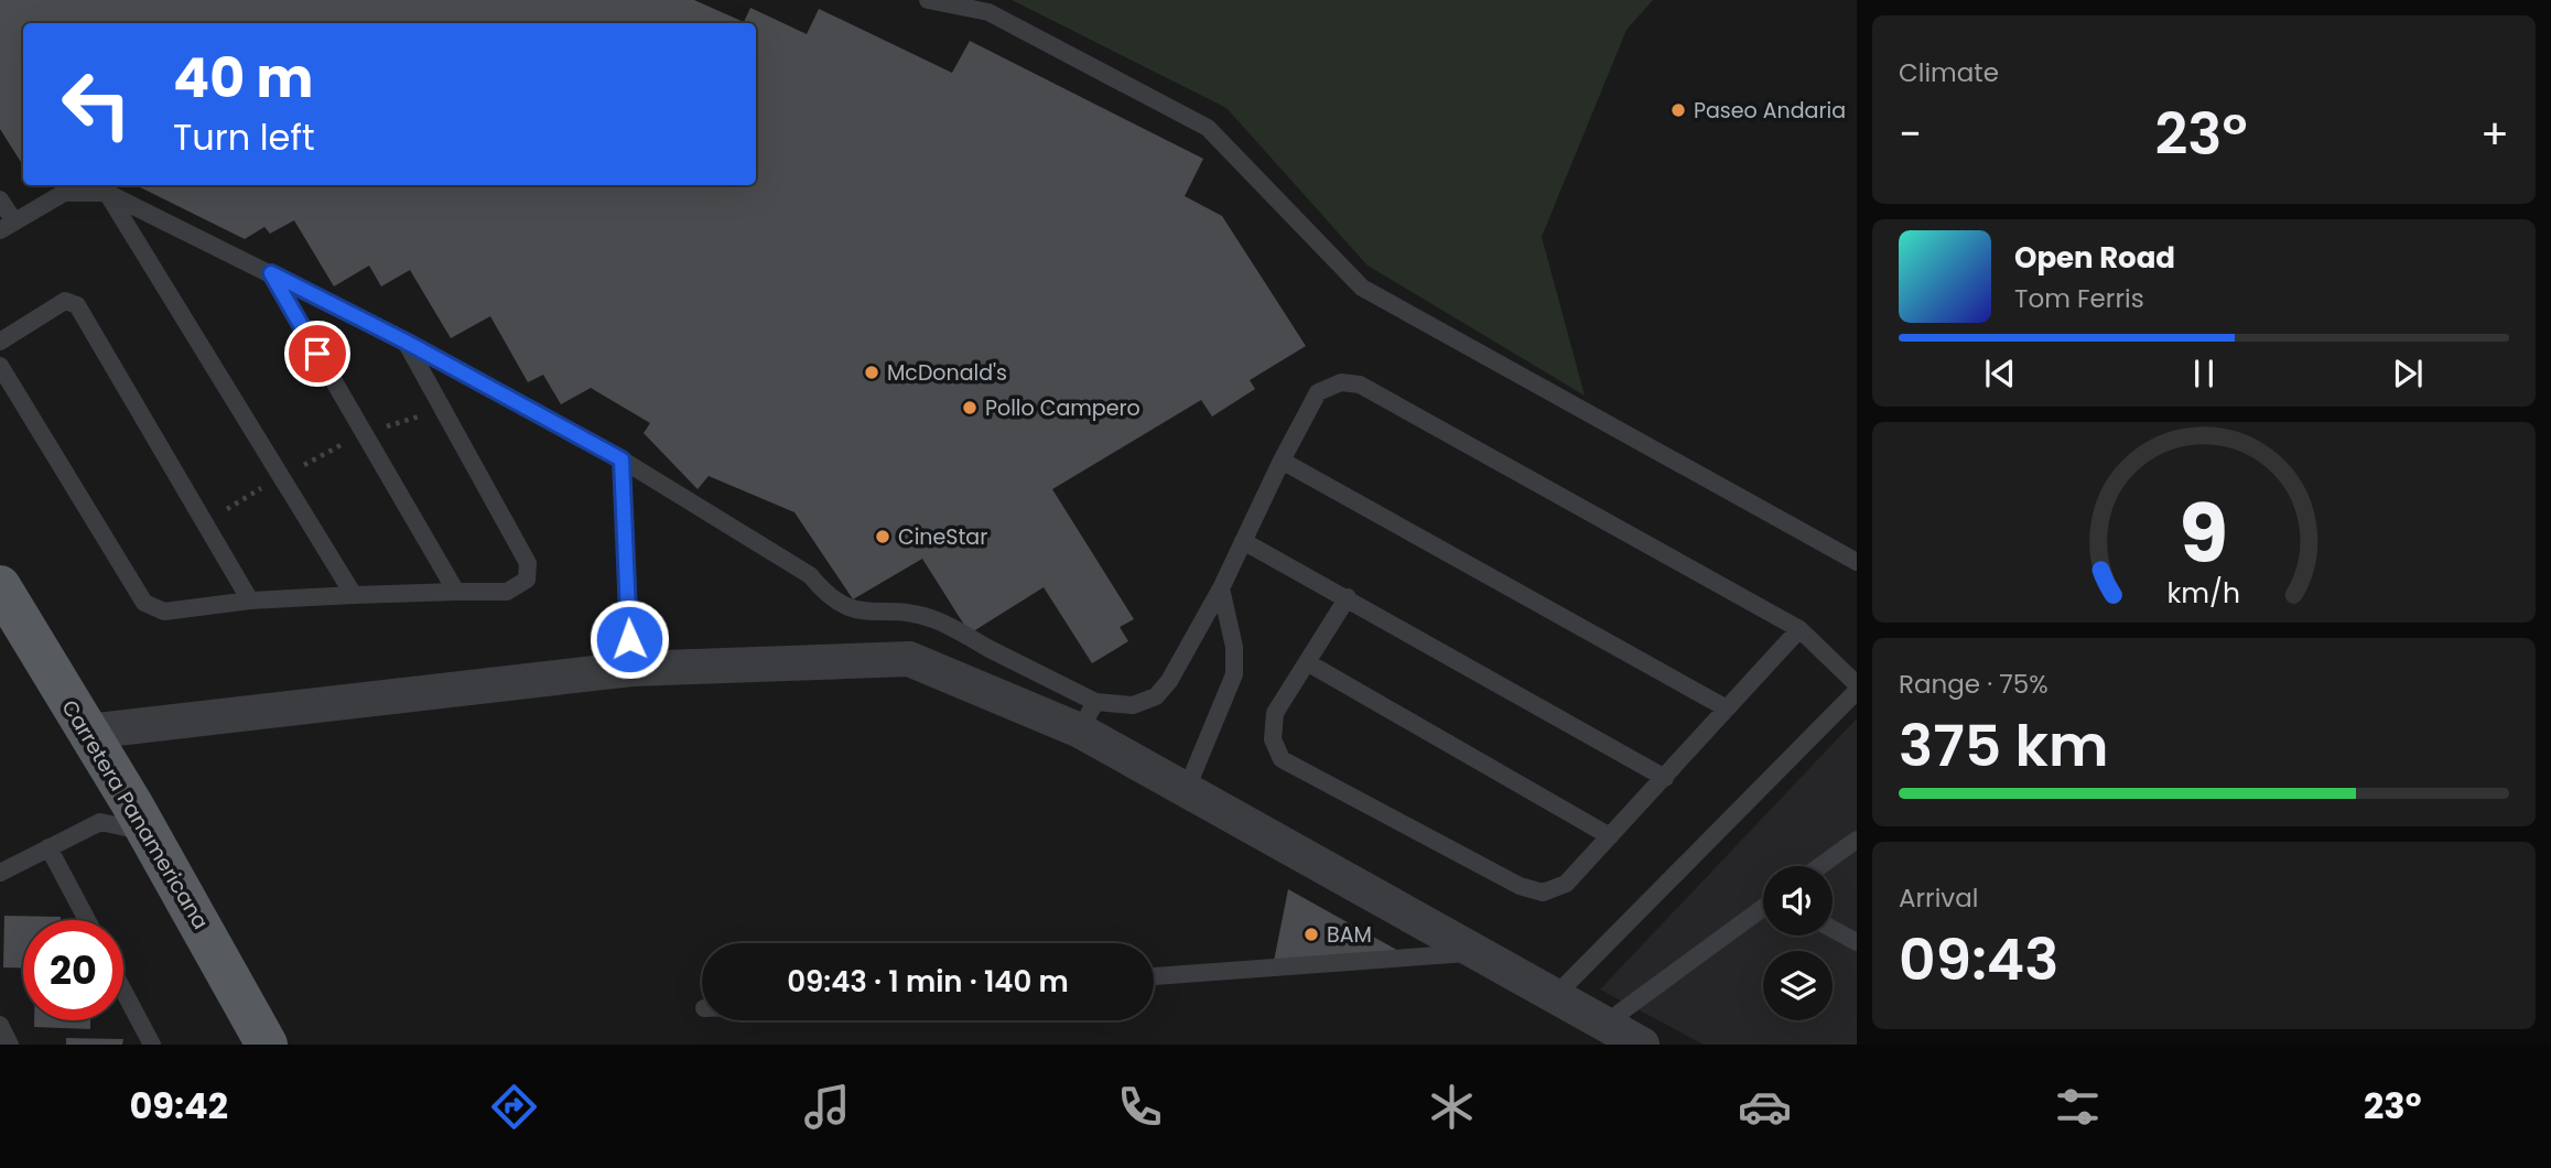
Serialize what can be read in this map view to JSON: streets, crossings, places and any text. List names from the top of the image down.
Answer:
{
  "streets": {
    "main road": ["Carretera Panamericana"]
  },
  "places": [
    "Paseo Andaria",
    "McDonald's",
    "Pollo Campero",
    "CineStar",
    "BAM"
  ],
  "page": {
    "tile": [
      "Climate",
      ["Range · 75%", "375 km"],
      ["Arrival", "09:43"]
    ],
    "turn": ["40 m", "Turn left"],
    "heat": ["−", "23°", "+"],
    "song": ["Open Road", "Tom Ferris"],
    "limit": "20",
    "trip": "09:43 · 1 min · 140 m",
    "tabs": ["09:42", "23°"],
    "gauge": ["9", "km/h"]
  }
}
